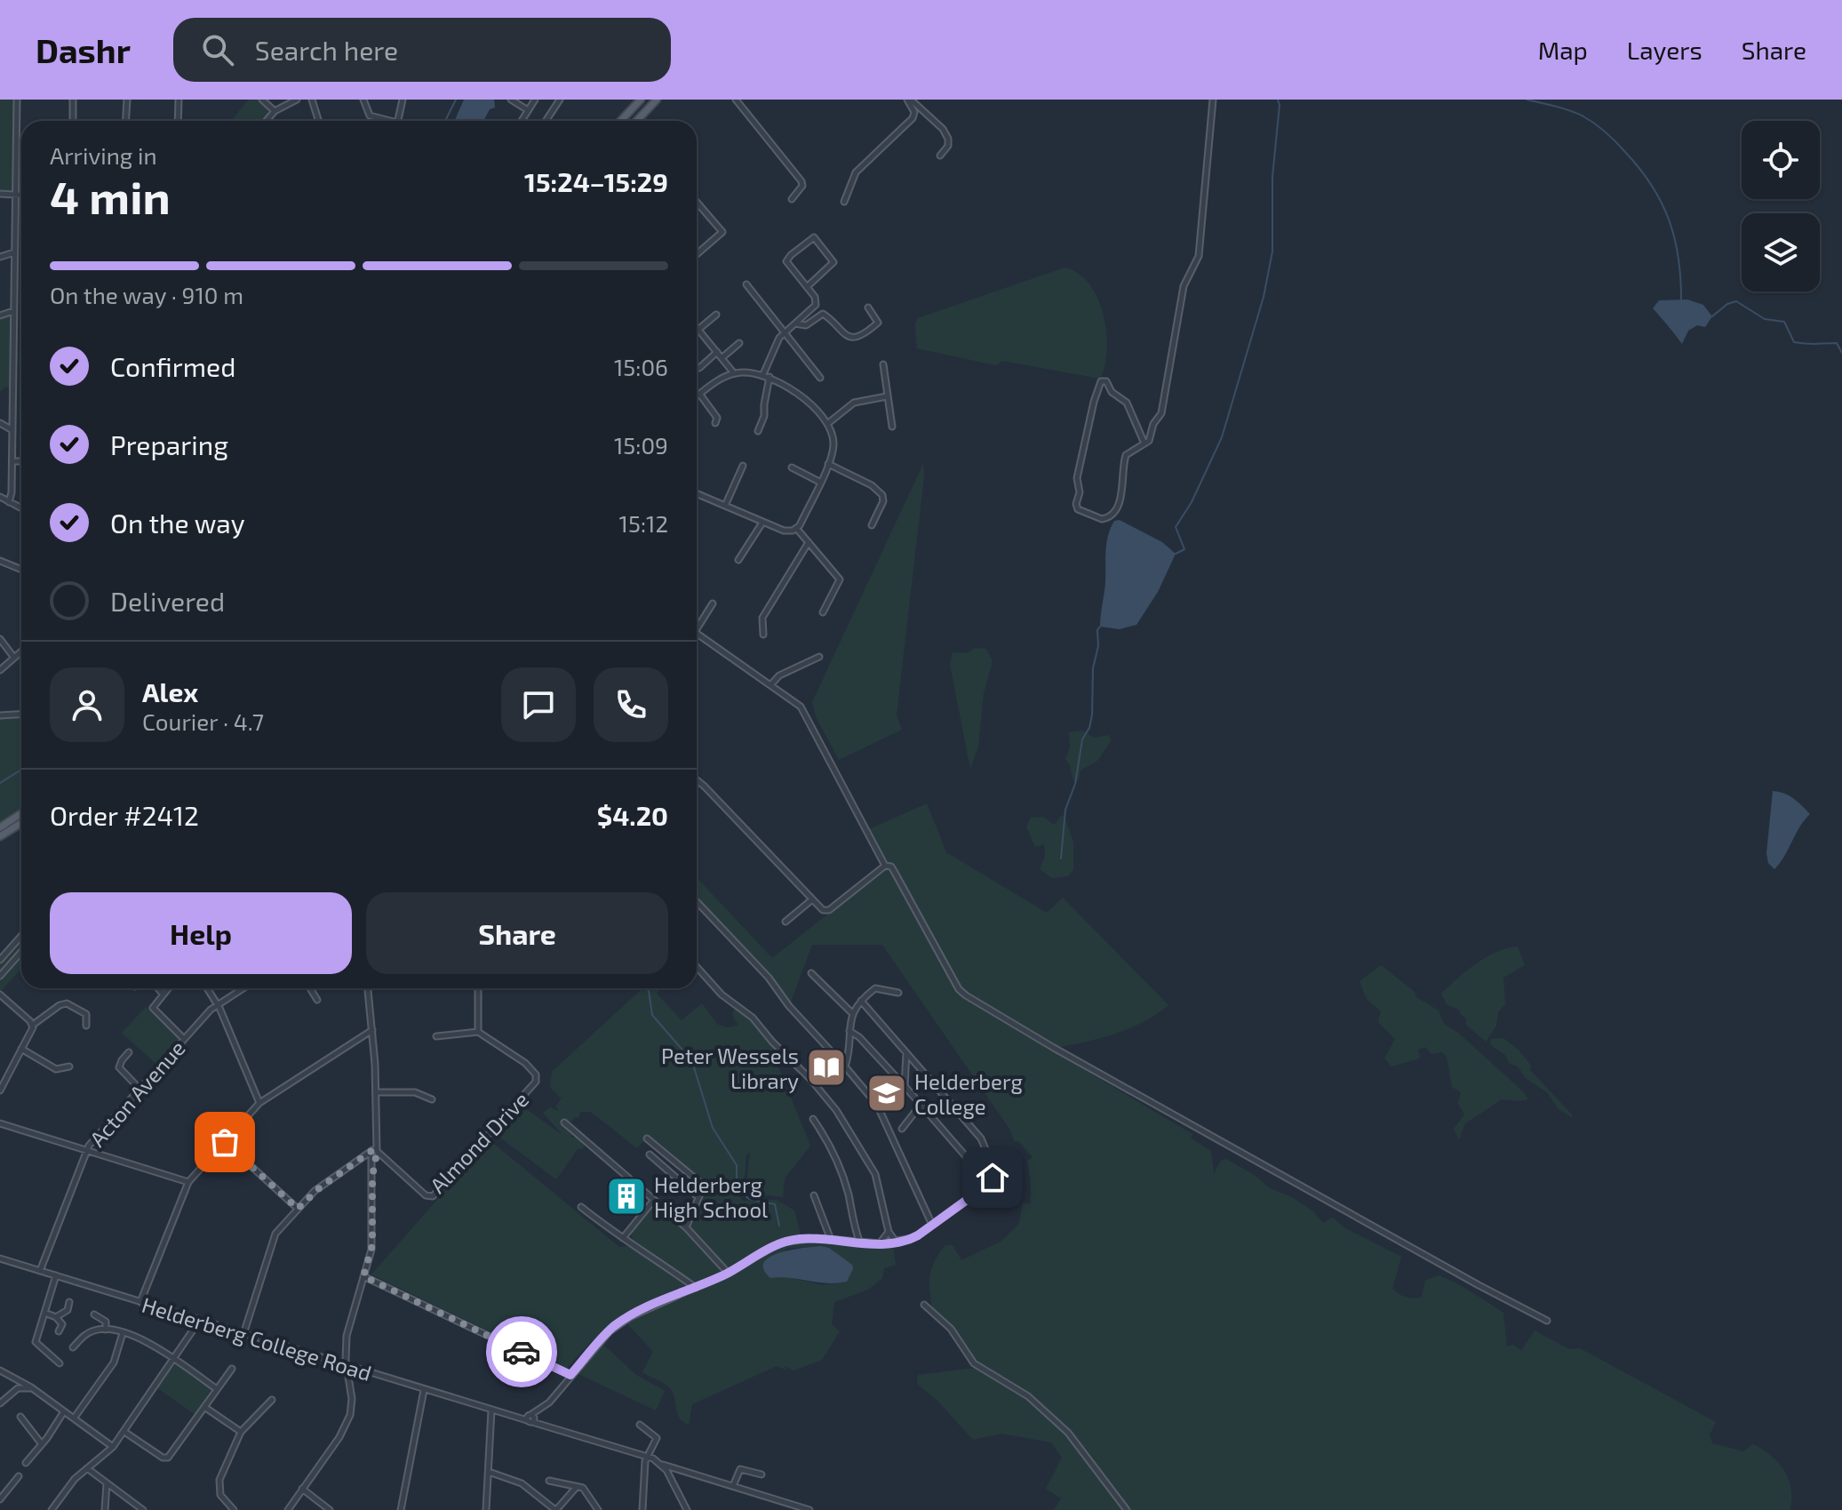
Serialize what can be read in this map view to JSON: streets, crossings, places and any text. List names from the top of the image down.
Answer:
{
  "streets": {
    "street": ["Acton Avenue", "Almond Drive", "Helderberg College Road"]
  },
  "crossings": [
    ["Acton Avenue", "Helderberg College Road"]
  ],
  "places": {
    "library": ["Peter Wessels Library"],
    "school or university": ["Helderberg College"],
    "building": ["Helderberg High School"]
  },
  "page": {
    "header": "Dashr",
    "search": "Search here",
    "nav": ["Map", "Layers", "Share"],
    "heading": ["4 min", "Arriving in", "15:24–15:29"],
    "panel": [
      "Alex",
      "Courier · 4.7",
      "Order #2412",
      "$4.20"
    ],
    "bar": "On the way · 910 m",
    "list": [
      ["Confirmed", "15:06"],
      ["Preparing", "15:09"],
      ["On the way", "15:12"],
      "Delivered"
    ],
    "buttons": ["Help", "Share"]
  }
}
